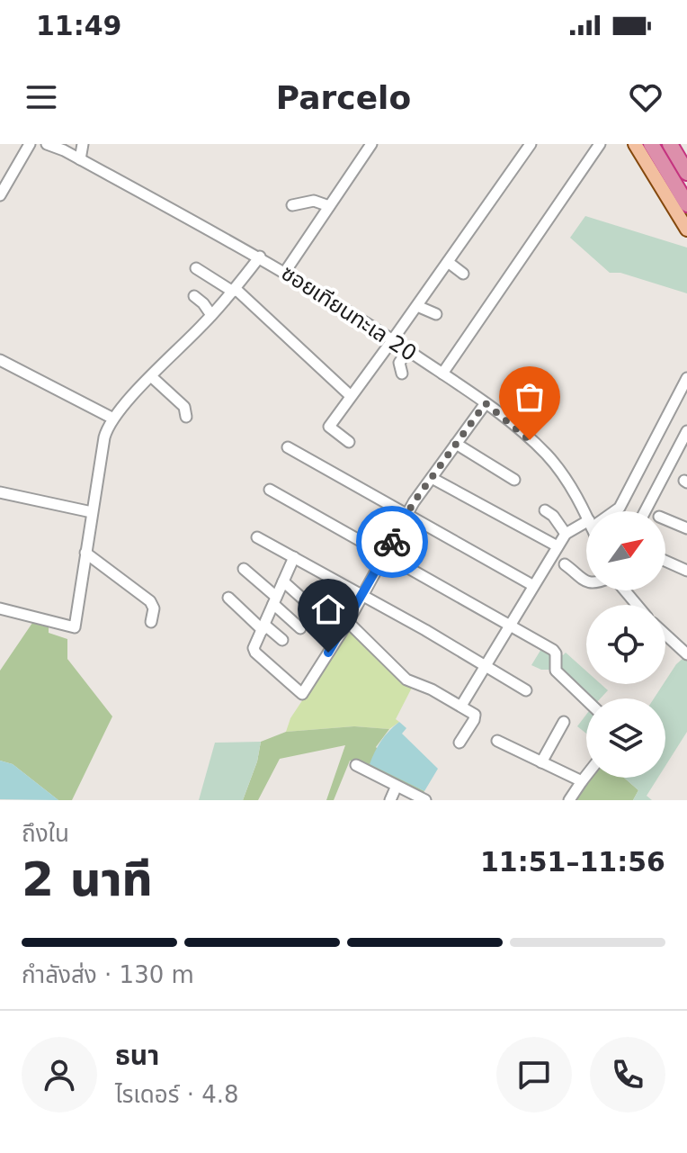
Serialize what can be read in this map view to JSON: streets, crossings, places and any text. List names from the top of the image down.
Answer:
{
  "streets": {
    "street": ["ซอยเทียนทะเล 20"]
  },
  "north": "top right",
  "page": {
    "status": "11:49",
    "header": "Parcelo",
    "heading": ["2 นาที", "ถึงใน", "11:51–11:56"],
    "panel": ["ธนา", "ไรเดอร์ · 4.8"],
    "bar": "กำลังส่ง · 130 m"
  }
}
